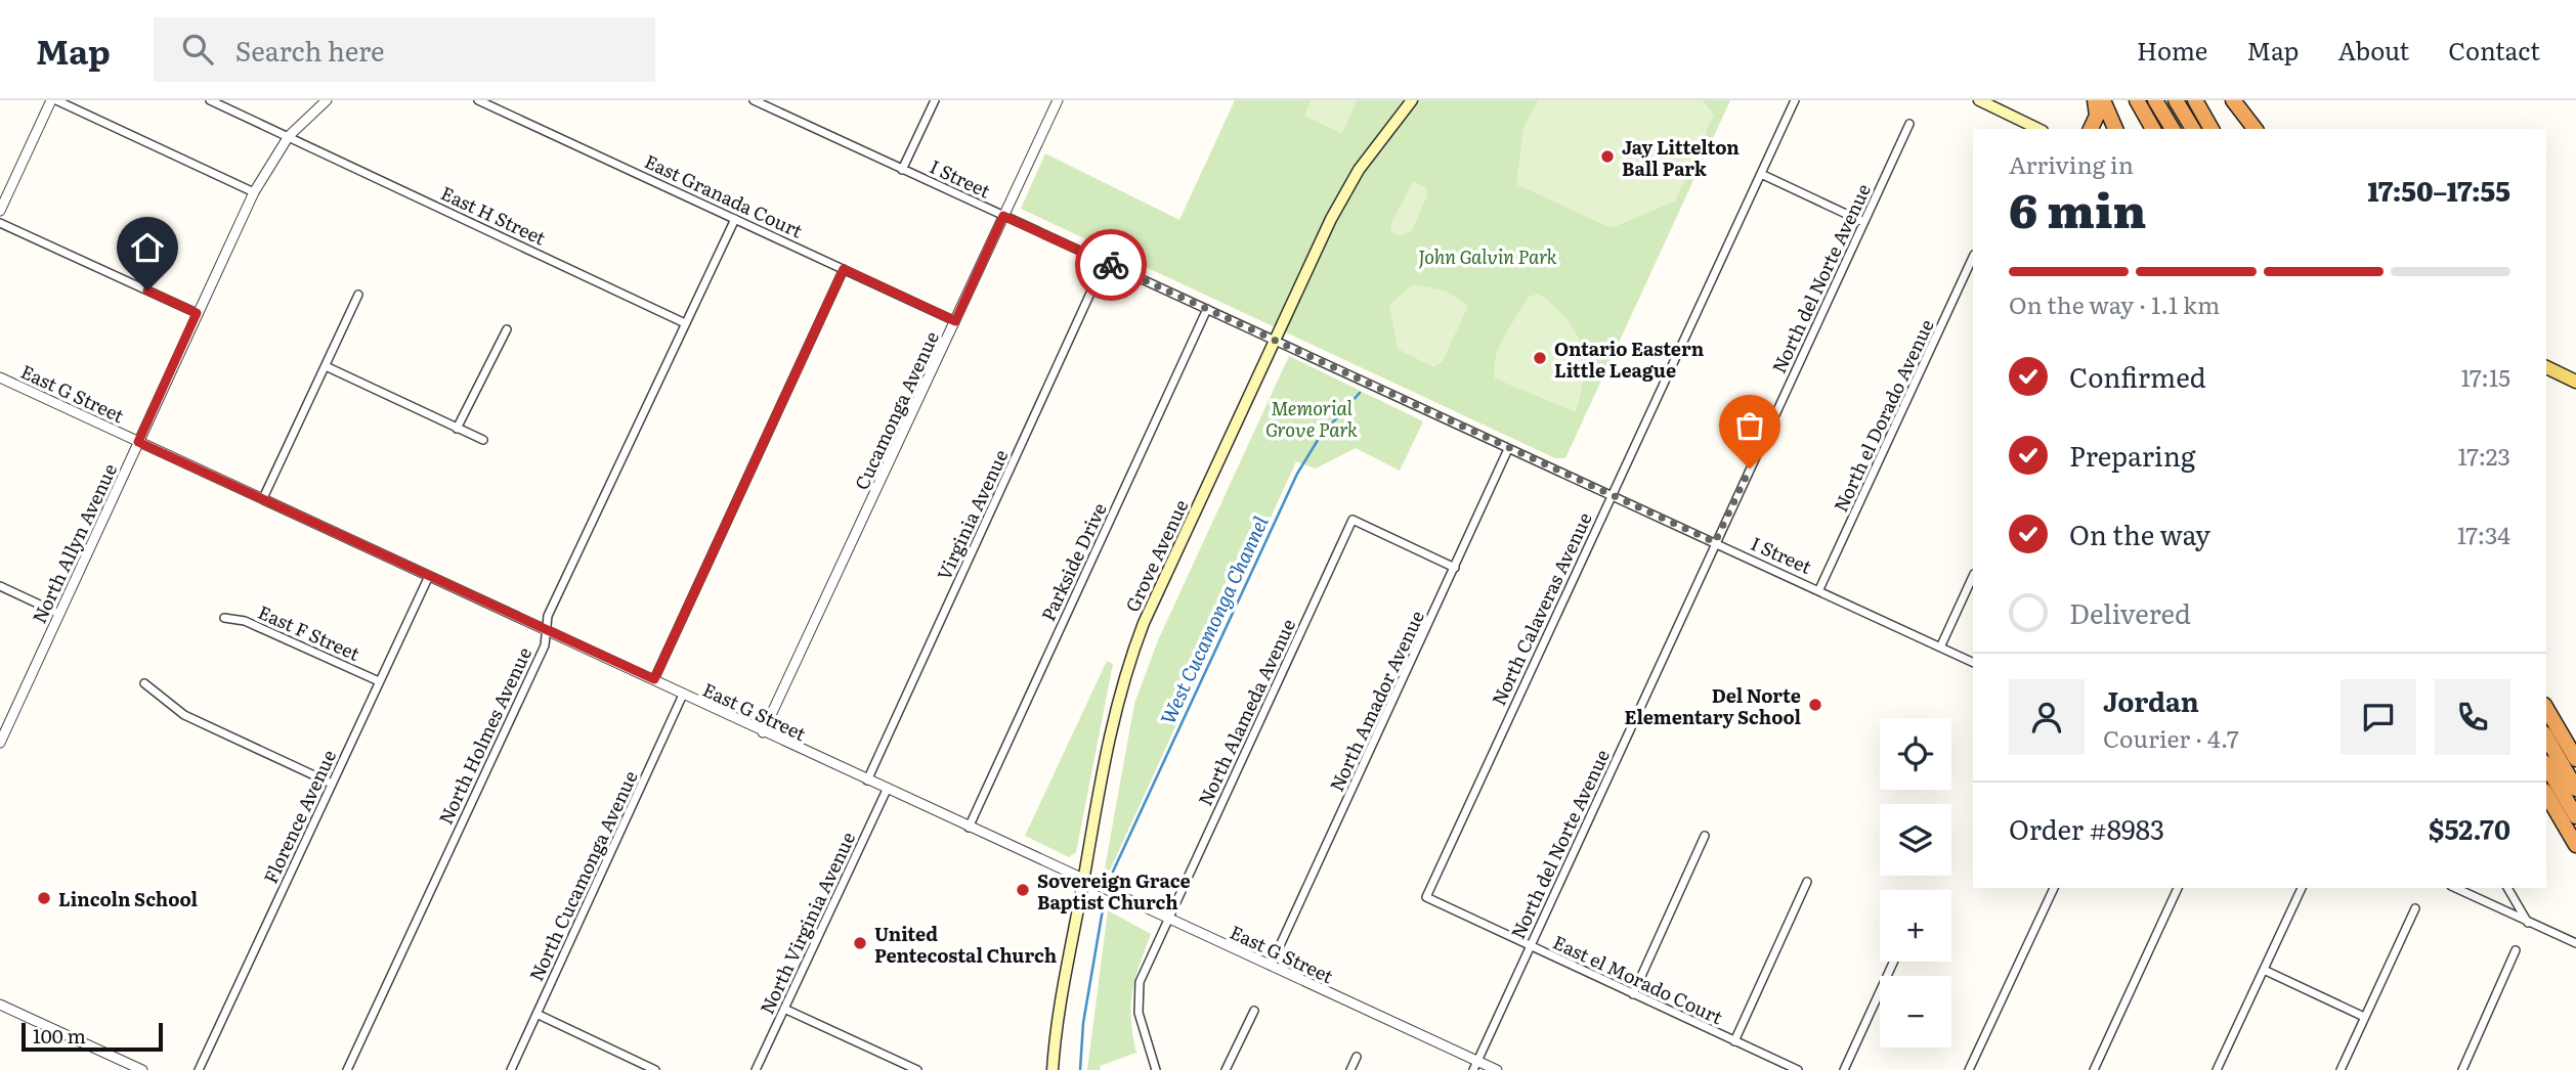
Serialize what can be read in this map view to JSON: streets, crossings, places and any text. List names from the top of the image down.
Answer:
{
  "streets": {
    "main road": ["Grove Avenue"],
    "street": [
      "I Street",
      "East Granada Court",
      "East H Street",
      "North del Norte Avenue",
      "East G Street",
      "Cucamonga Avenue",
      "North el Dorado Avenue",
      "Virginia Avenue",
      "North Allyn Avenue",
      "Parkside Drive",
      "North Calaveras Avenue",
      "East F Street",
      "North Amador Avenue",
      "North Alameda Avenue",
      "North Holmes Avenue",
      "Florence Avenue",
      "North Cucamonga Avenue",
      "North Virginia Avenue",
      "East el Morado Court"
    ]
  },
  "crossings": [
    ["I Street", "North del Norte Avenue"],
    ["I Street", "Cucamonga Avenue"],
    ["I Street", "North el Dorado Avenue"],
    ["I Street", "Virginia Avenue"],
    ["I Street", "Grove Avenue"],
    ["I Street", "Parkside Drive"],
    ["I Street", "North Calaveras Avenue"],
    ["I Street", "North Amador Avenue"],
    ["East Granada Court", "Cucamonga Avenue"],
    ["East Granada Court", "North Holmes Avenue"],
    ["East H Street", "North Allyn Avenue"],
    ["East H Street", "North Holmes Avenue"],
    ["North del Norte Avenue", "East G Street"],
    ["North del Norte Avenue", "East el Morado Court"],
    ["East G Street", "Cucamonga Avenue"],
    ["East G Street", "Virginia Avenue"],
    ["East G Street", "North Allyn Avenue"],
    ["East G Street", "Grove Avenue"],
    ["East G Street", "Parkside Drive"],
    ["East G Street", "North Amador Avenue"],
    ["East G Street", "North Alameda Avenue"],
    ["East G Street", "North Holmes Avenue"],
    ["East G Street", "Florence Avenue"],
    ["East G Street", "North Cucamonga Avenue"],
    ["East G Street", "North Virginia Avenue"],
    ["North Calaveras Avenue", "East el Morado Court"],
    ["East F Street", "Florence Avenue"],
    ["North Amador Avenue", "North Alameda Avenue"]
  ],
  "water": ["West Cucamonga Channel"],
  "parks": ["John Galvin Park", "Memorial Grove Park"],
  "places": [
    "Jay Littelton Ball Park",
    "Ontario Eastern Little League",
    "Del Norte Elementary School",
    "Sovereign Grace Baptist Church",
    "Lincoln School",
    "United Pentecostal Church"
  ],
  "scale_bar": "100 m",
  "page": {
    "header": "Map",
    "search": "Search here",
    "nav": [
      "Home",
      "Map",
      "About",
      "Contact"
    ],
    "heading": ["6 min", "Arriving in", "17:50–17:55"],
    "panel": [
      "Jordan",
      "Courier · 4.7",
      "Order #8983",
      "$52.70"
    ],
    "bar": "On the way · 1.1 km",
    "list": [
      ["Confirmed", "17:15"],
      ["Preparing", "17:23"],
      ["On the way", "17:34"],
      "Delivered"
    ],
    "map_buttons": ["+", "−"],
    "scale": "100 m"
  }
}
